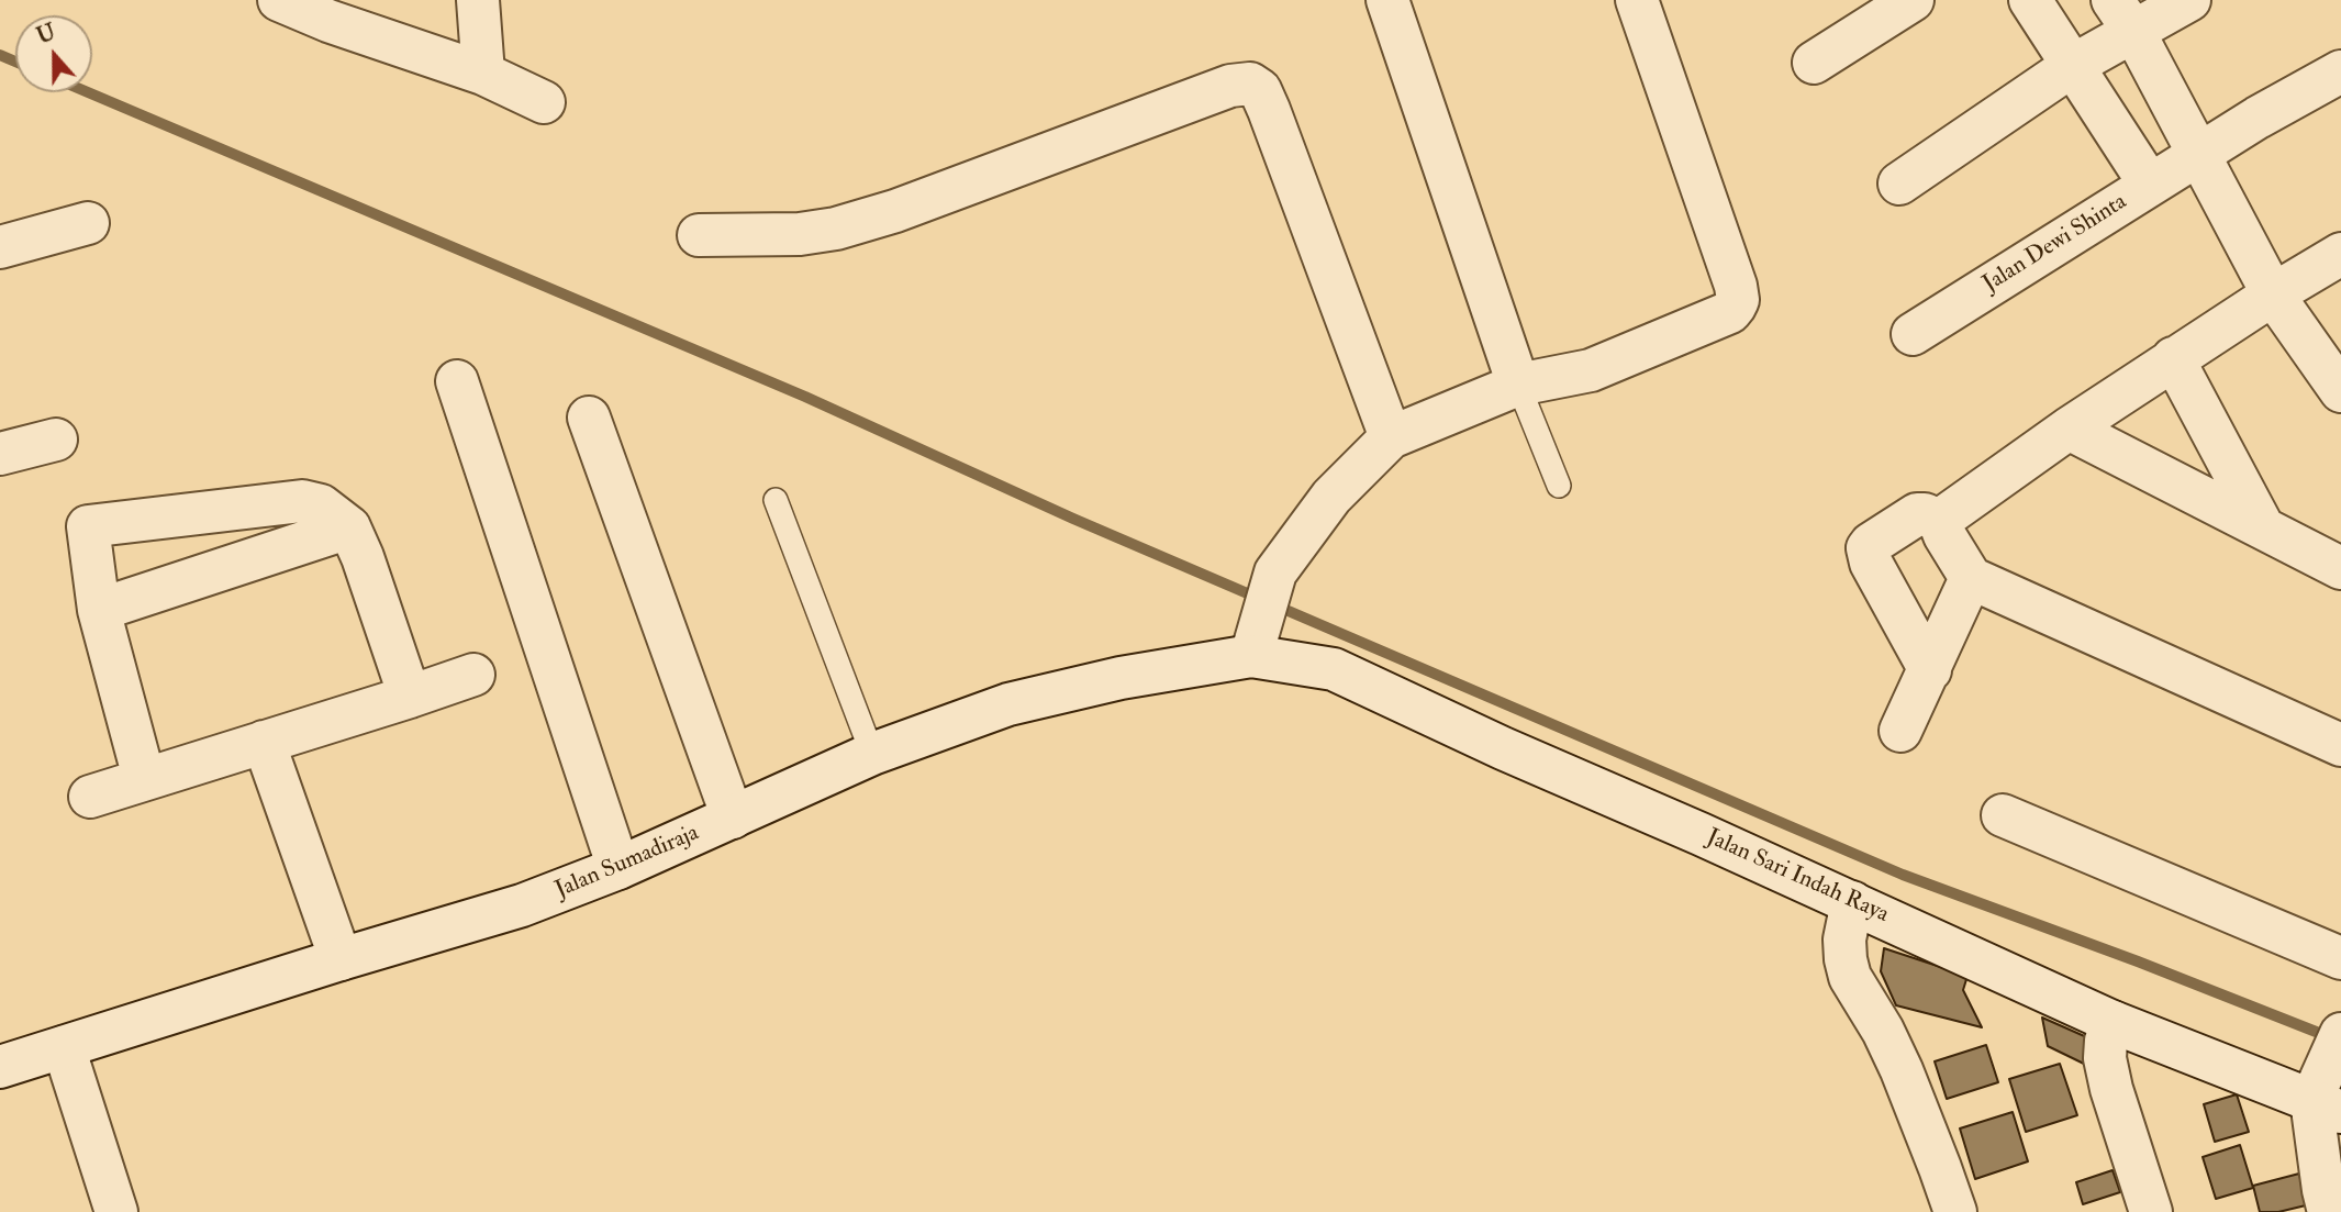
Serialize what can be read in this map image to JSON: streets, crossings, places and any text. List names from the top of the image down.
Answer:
{
  "streets": {
    "street": ["Jalan Dewi Shinta", "Jalan Sumadiraja", "Jalan Sari Indah Raya"]
  },
  "crossings": [
    ["Jalan Sumadiraja", "Jalan Sari Indah Raya"]
  ],
  "north": "top"
}
